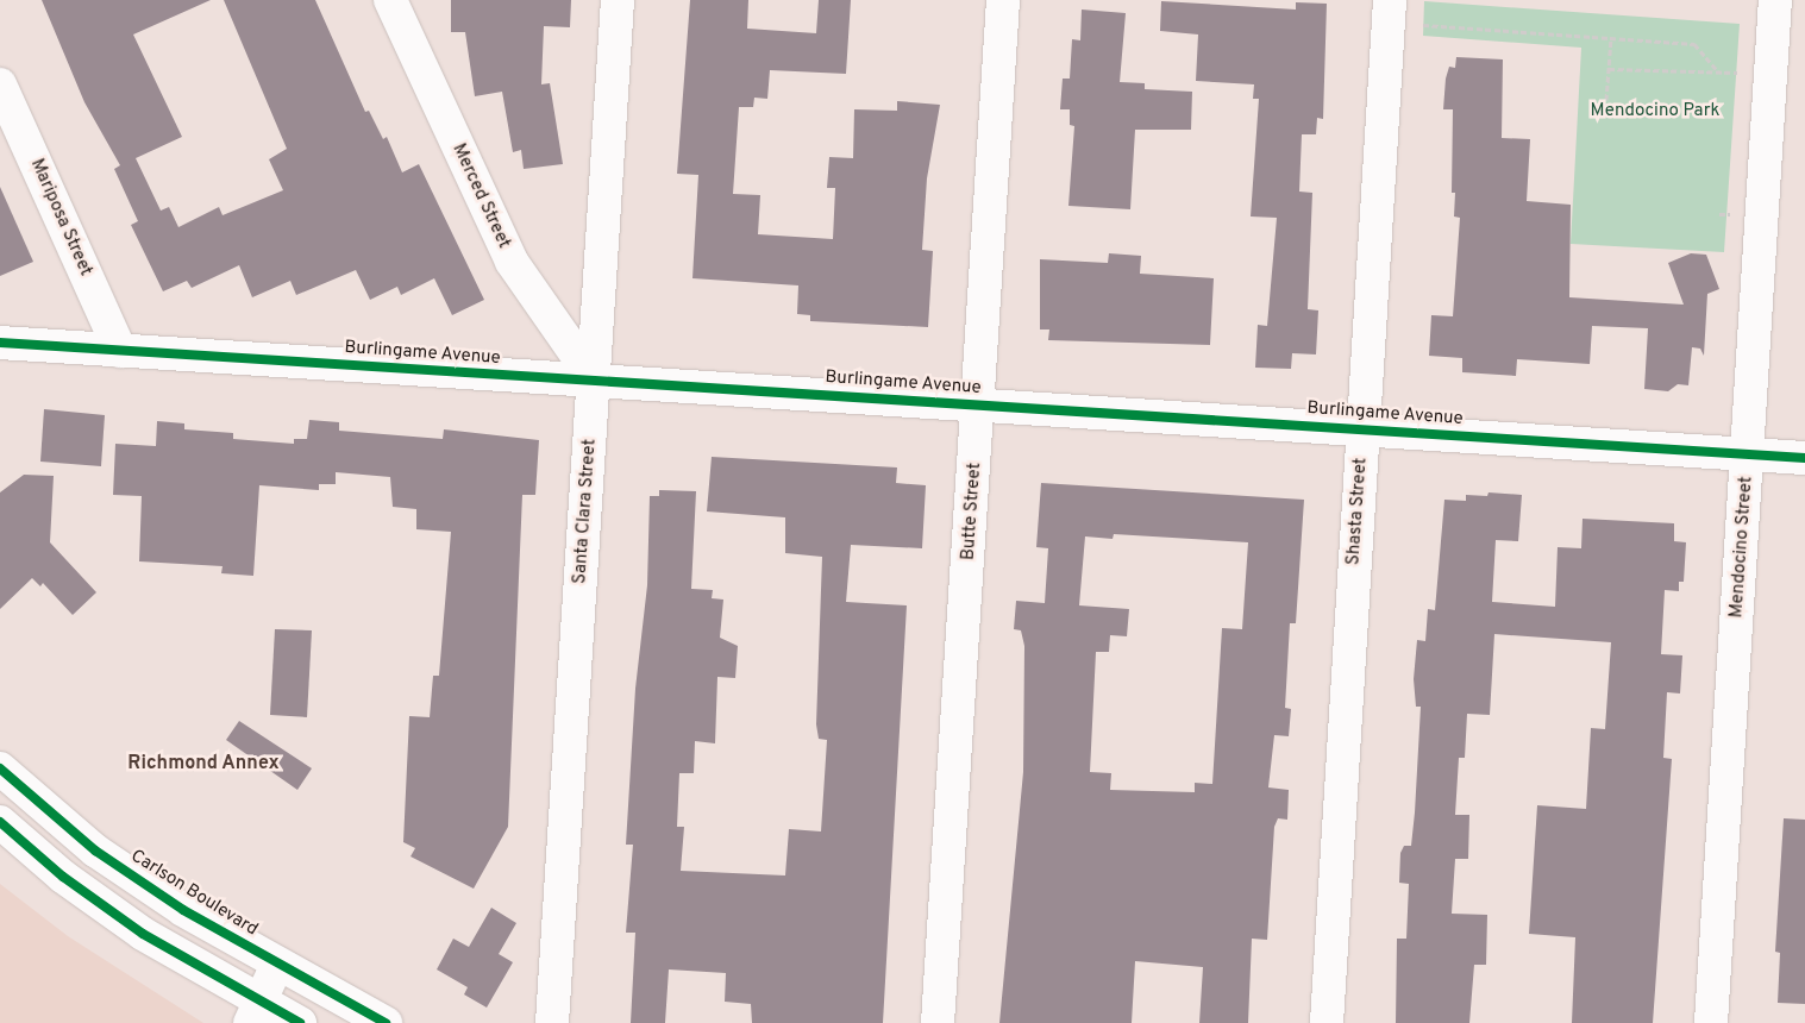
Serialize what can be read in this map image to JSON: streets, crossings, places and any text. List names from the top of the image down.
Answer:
{
  "streets": {
    "street": [
      "Merced Street",
      "Mariposa Street",
      "Burlingame Avenue",
      "Santa Clara Street",
      "Butte Street",
      "Shasta Street",
      "Mendocino Street",
      "Carlson Boulevard"
    ]
  },
  "crossings": [
    ["Merced Street", "Burlingame Avenue"],
    ["Merced Street", "Santa Clara Street"],
    ["Mariposa Street", "Burlingame Avenue"],
    ["Burlingame Avenue", "Santa Clara Street"],
    ["Burlingame Avenue", "Butte Street"],
    ["Burlingame Avenue", "Shasta Street"],
    ["Burlingame Avenue", "Mendocino Street"]
  ],
  "districts": ["Richmond Annex"],
  "parks": ["Mendocino Park"]
}
